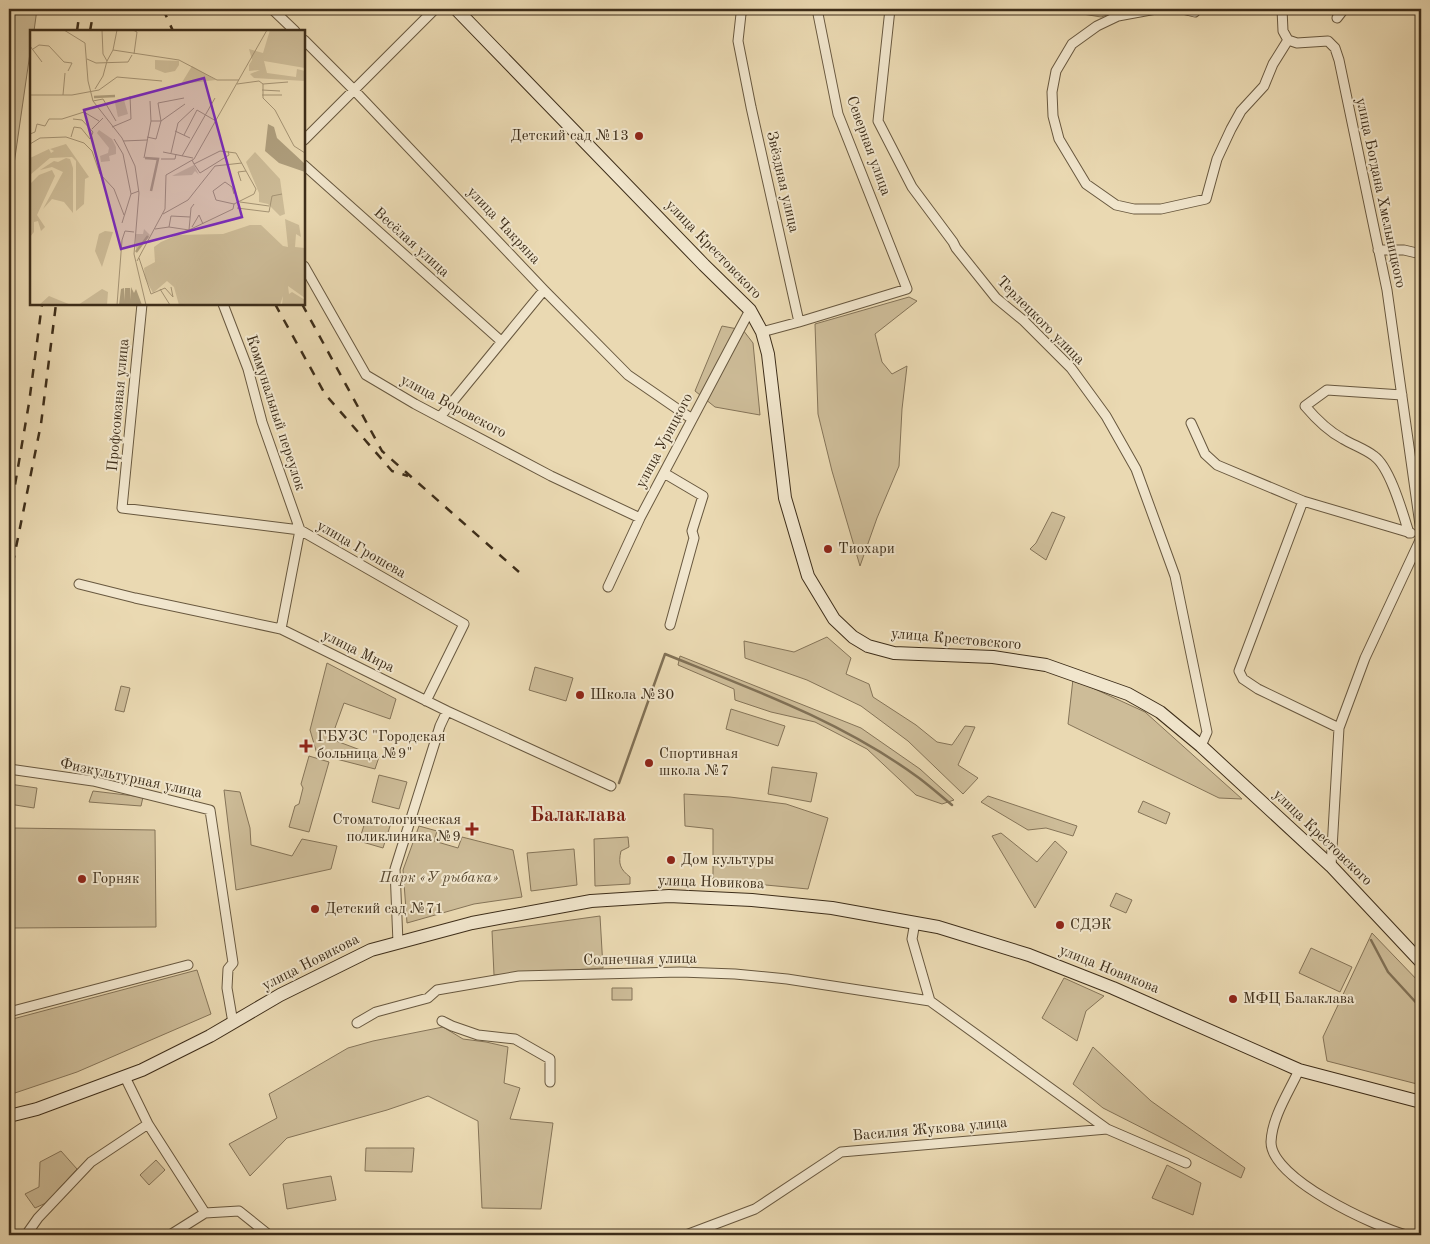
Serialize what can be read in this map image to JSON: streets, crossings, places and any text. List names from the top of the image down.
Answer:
{
  "streets": {
    "main road": ["улица Крестовского", "улица Новикова"],
    "street": [
      "Северная улица",
      "Звёздная улица",
      "улица Богдана Хмельницкого",
      "улица Чакряна",
      "Весёлая улица",
      "Терлецкого улица",
      "Профсоюзная улица",
      "улица Воровского",
      "Коммунальный переулок",
      "улица Урицкого",
      "улица Грошева",
      "улица Мира",
      "Физкультурная улица",
      "Солнечная улица",
      "Василия Жукова улица"
    ]
  },
  "crossings": [
    ["Северная улица", "Звёздная улица"],
    ["улица Чакряна", "улица Урицкого"],
    ["улица Крестовского", "Терлецкого улица"],
    ["улица Крестовского", "улица Урицкого"],
    ["Профсоюзная улица", "улица Грошева"],
    ["улица Воровского", "улица Урицкого"],
    ["Коммунальный переулок", "улица Грошева"],
    ["улица Грошева", "улица Мира"],
    ["Физкультурная улица", "улица Новикова"]
  ],
  "districts": ["Балаклава"],
  "parks": ["Парк «У рыбака»"],
  "places": {
    "other": [
      "Детский сад №13",
      "Тиохари",
      "Школа №30",
      "Спортивная школа №7",
      "Дом культуры",
      "Горняк",
      "Детский сад №71",
      "СДЭК",
      "МФЦ Балаклава"
    ],
    "health": ["ГБУЗС \"Городская больница №9\"", "Стоматологическая поликлиника №9"]
  }
}
